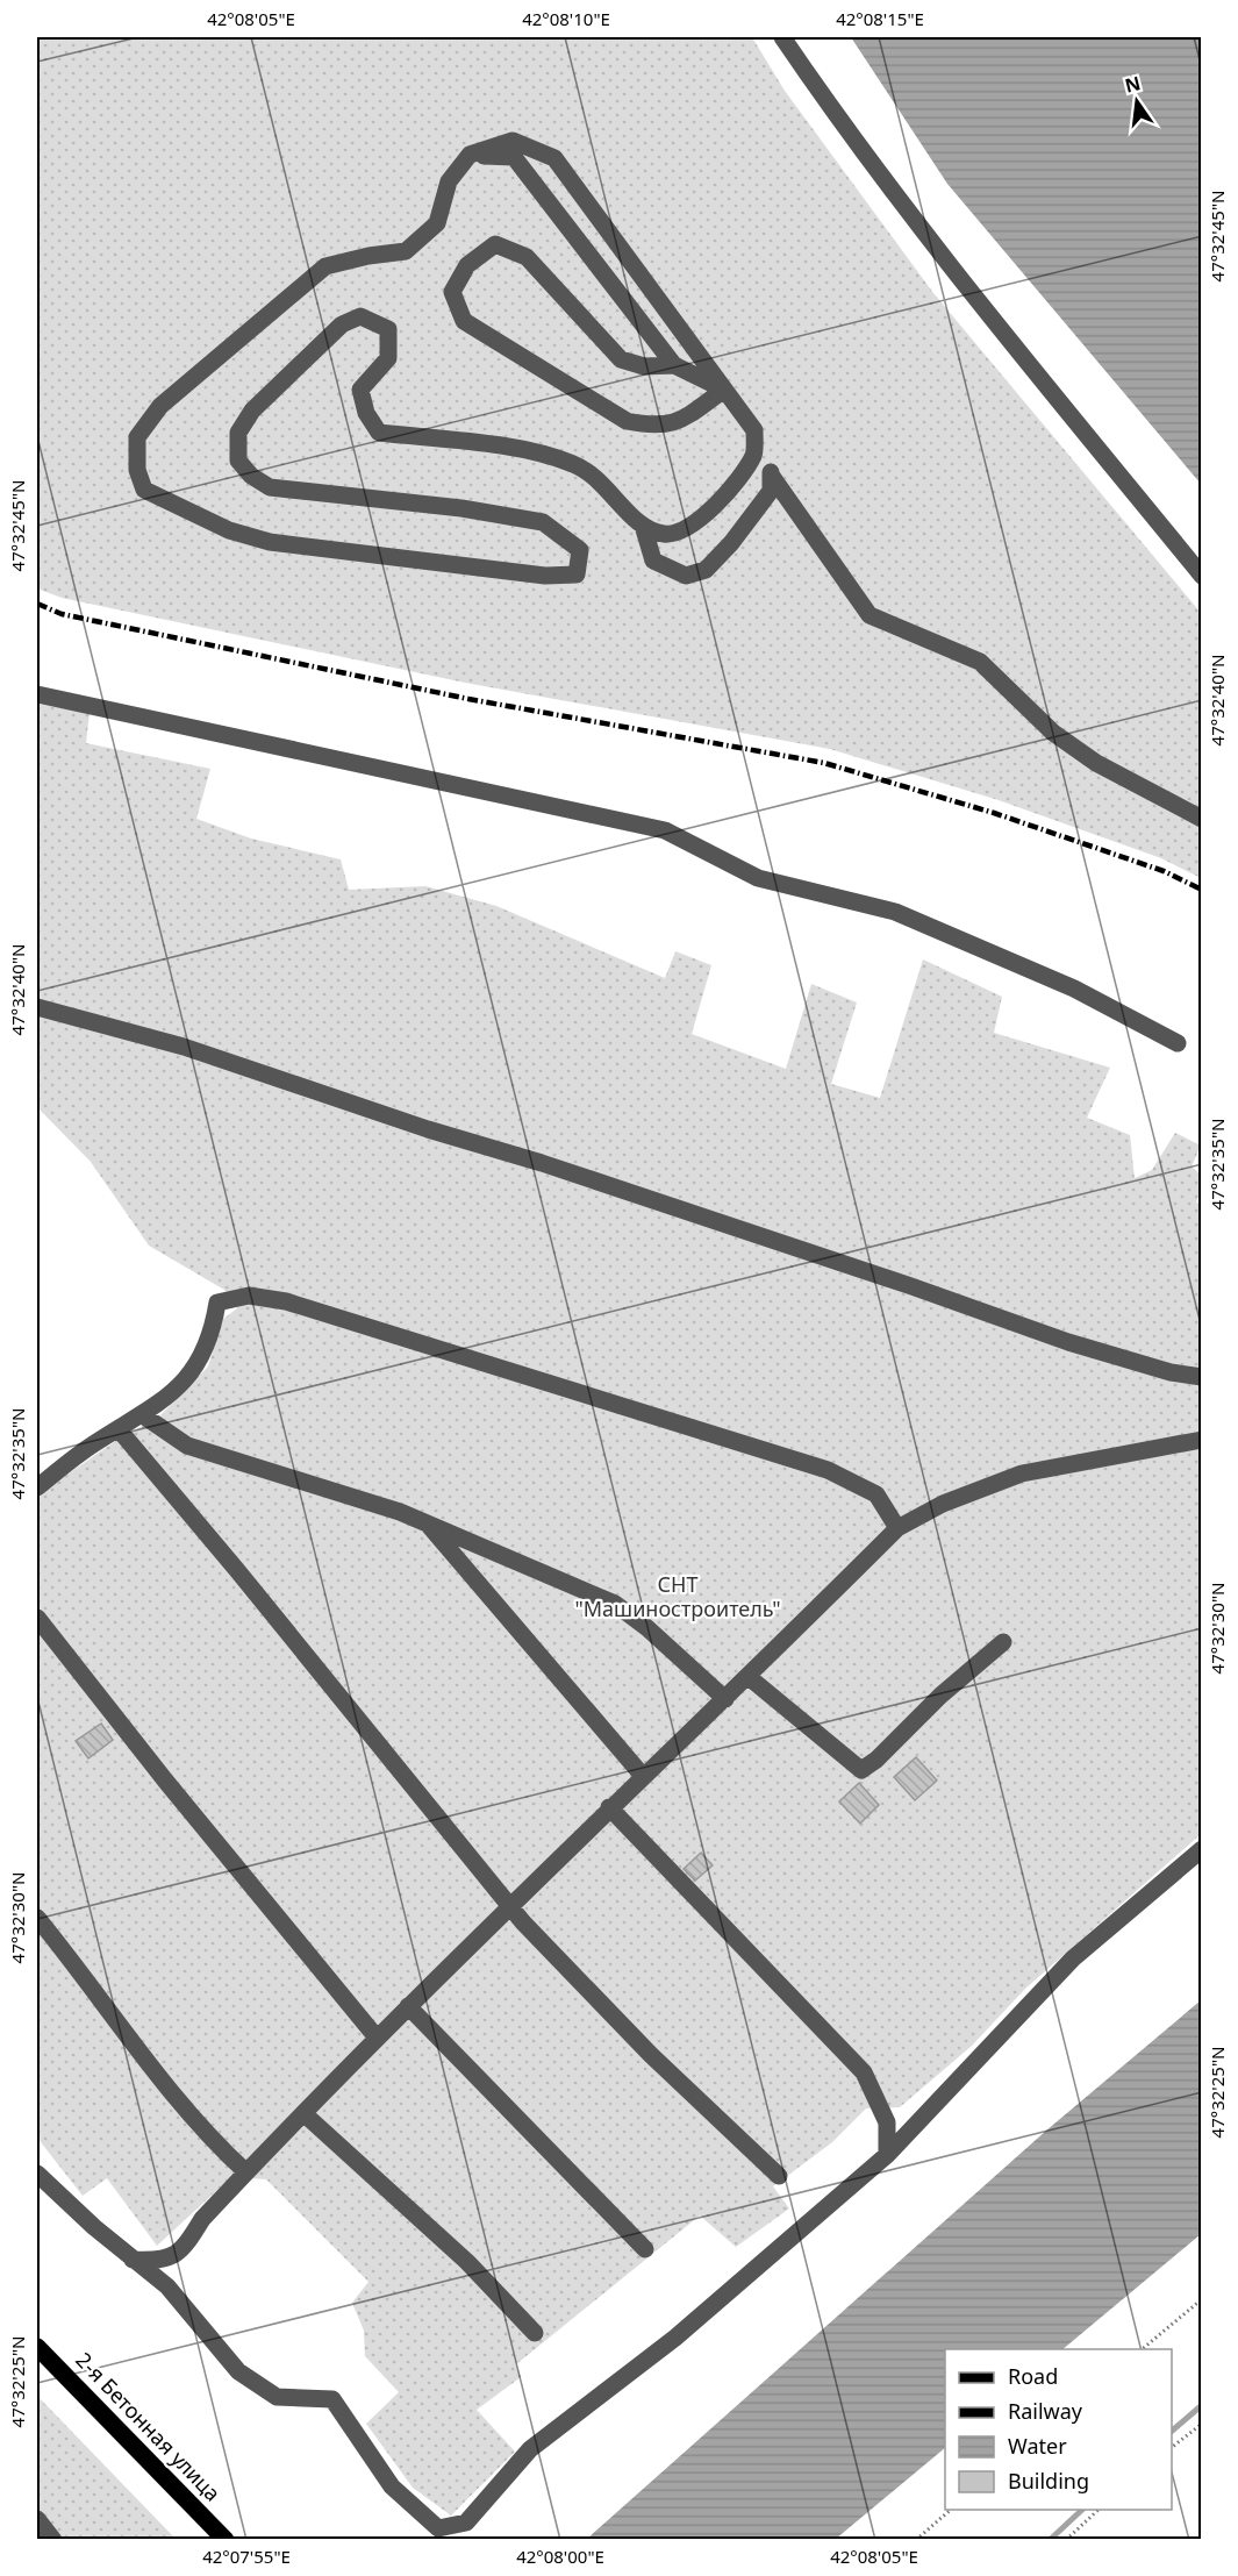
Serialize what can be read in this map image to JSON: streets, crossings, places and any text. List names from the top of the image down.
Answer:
{
  "streets": {
    "main road": ["2-я Бетонная улица"]
  },
  "parks": ["СНТ \"Машиностроитель\""],
  "legend": [
    "Road",
    "Railway",
    "Water",
    "Building"
  ],
  "north": "top",
  "coordinates": [
    "42°08'05\"E",
    "42°08'10\"E",
    "42°08'15\"E",
    "47°32'45\"N",
    "47°32'40\"N",
    "47°32'35\"N",
    "47°32'30\"N",
    "47°32'25\"N",
    "42°07'55\"E",
    "42°08'00\"E"
  ]
}
